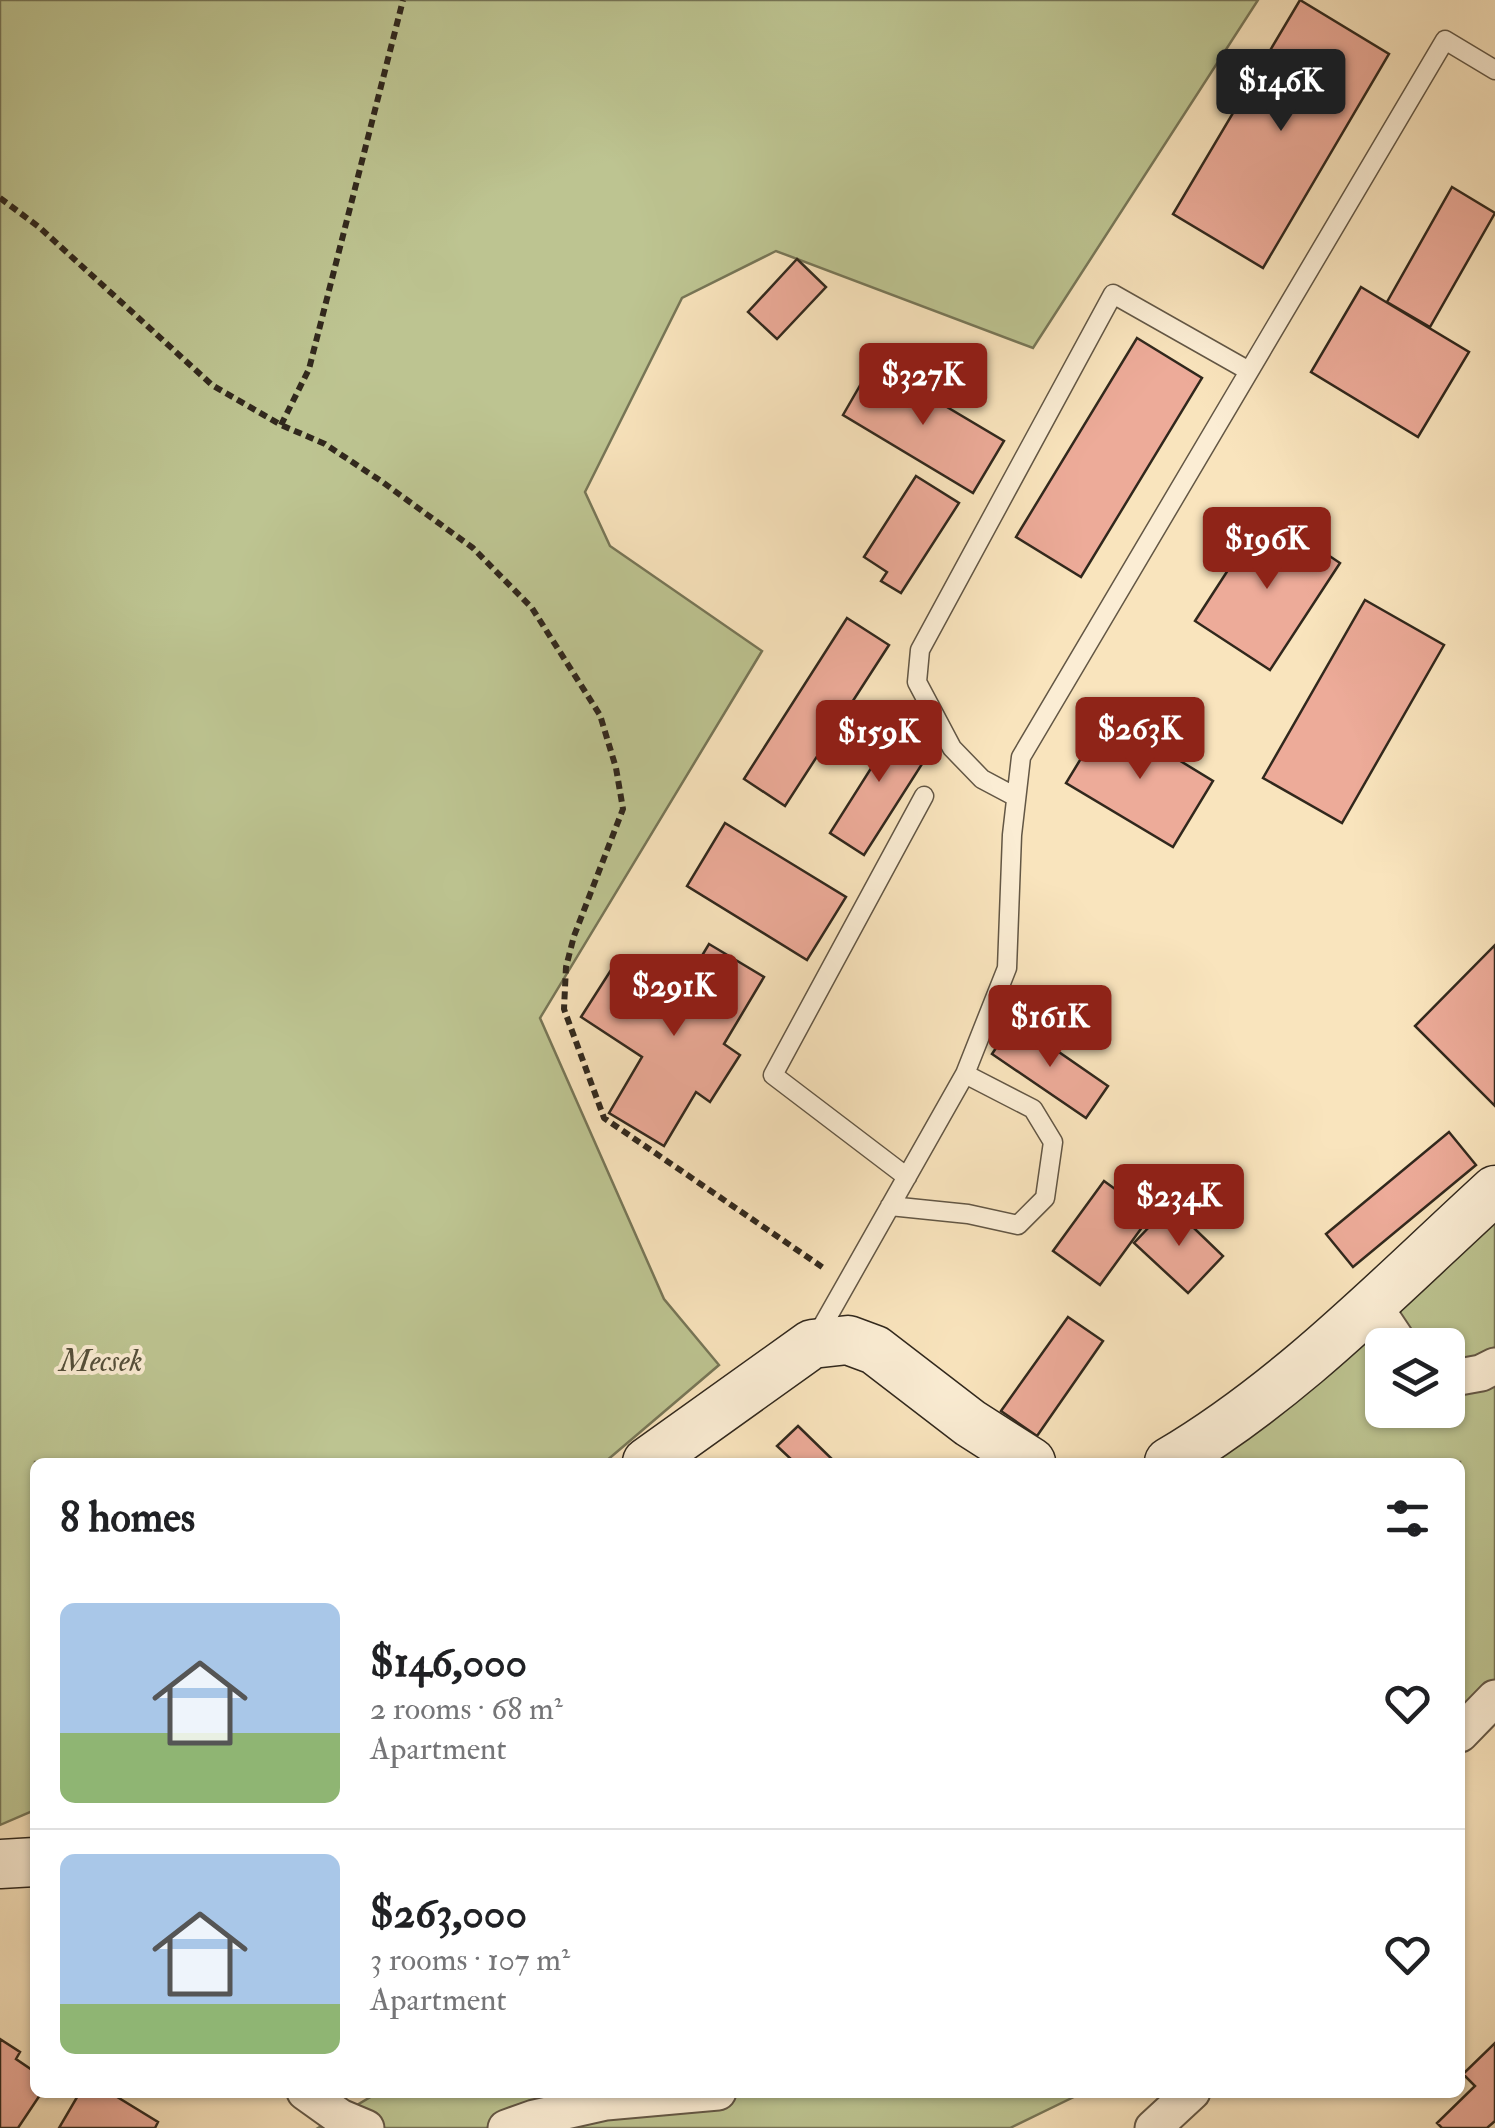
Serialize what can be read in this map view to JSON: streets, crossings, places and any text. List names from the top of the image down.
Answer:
{
  "parks": ["Mecsek"],
  "page": {
    "price": [
      "$146K",
      "$327K",
      "$196K",
      "$263K",
      "$159K",
      "$291K",
      "$161K",
      "$234K"
    ],
    "heading": "8 homes",
    "list": [
      {
        "name": "$146,000",
        "note": "2 rooms · 68 m² · Apartment"
      },
      {
        "name": "$263,000",
        "note": "3 rooms · 107 m² · Apartment"
      }
    ]
  }
}
